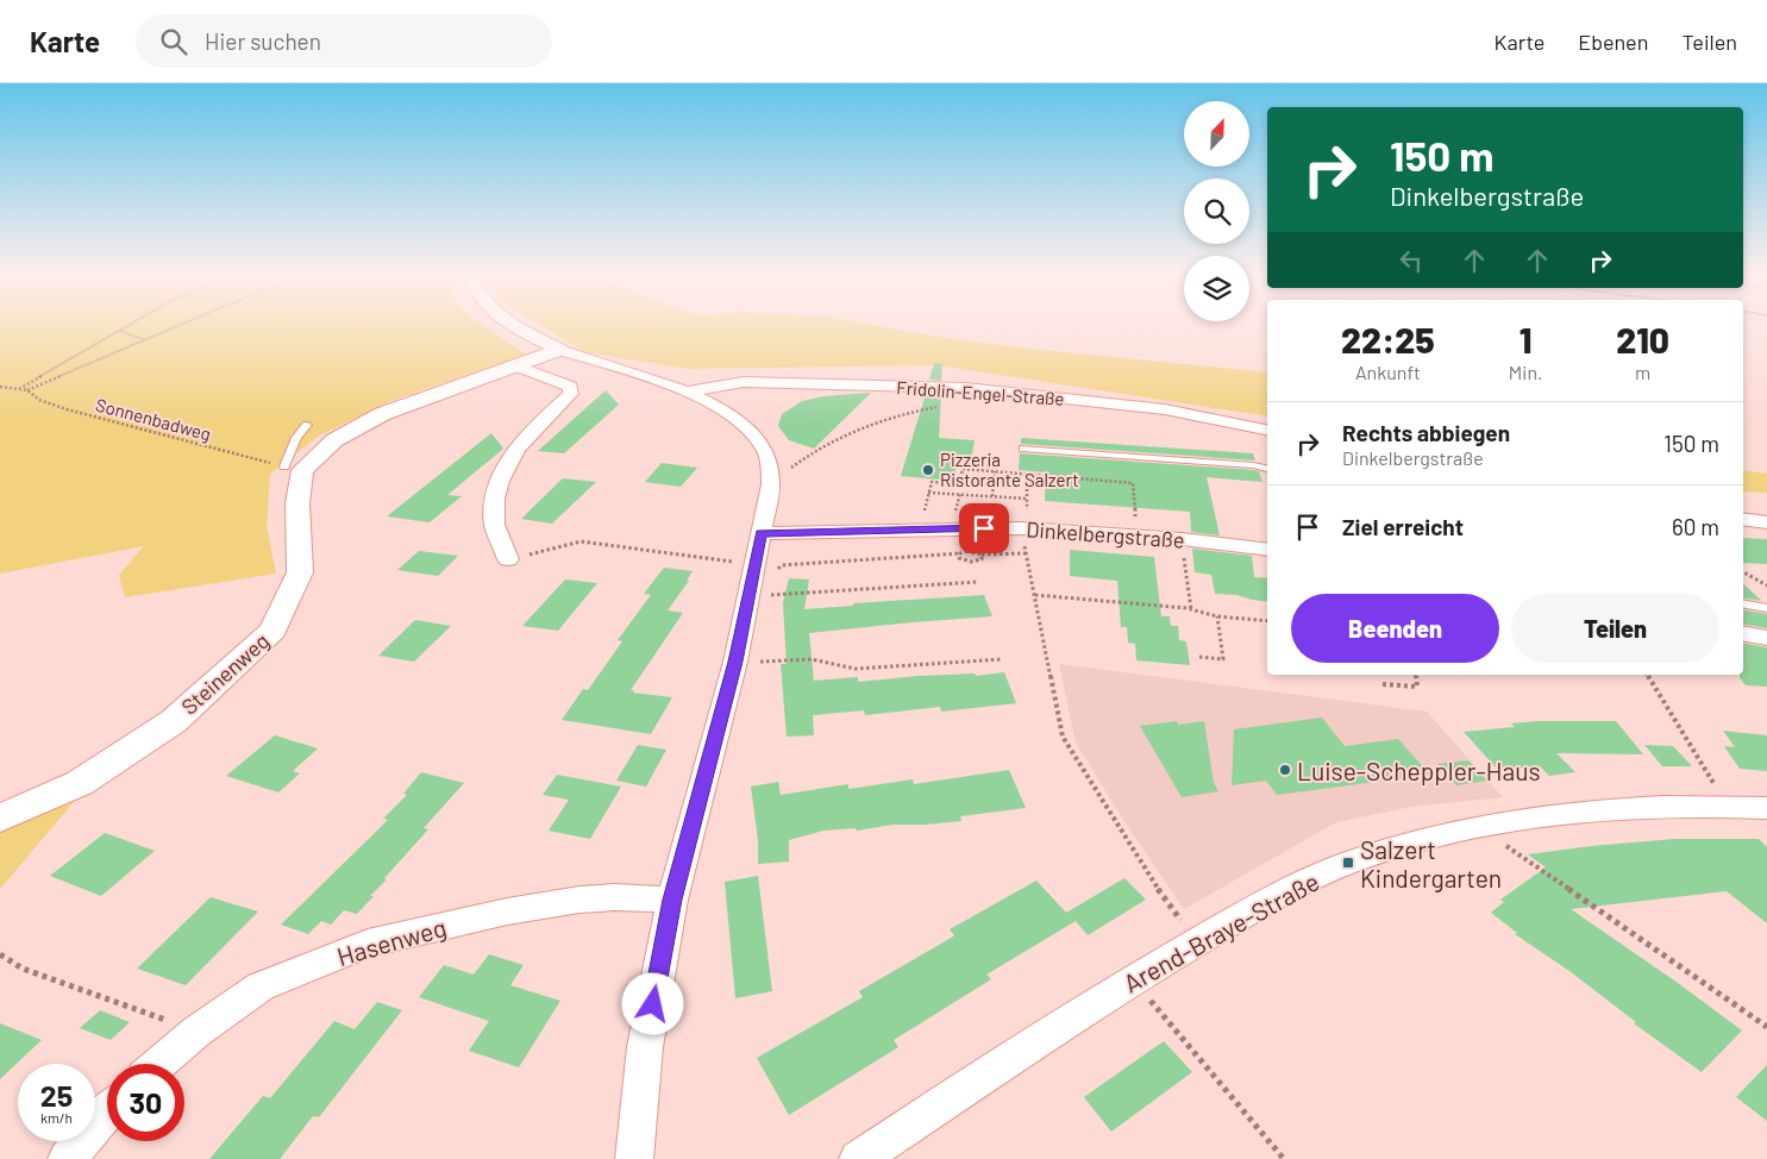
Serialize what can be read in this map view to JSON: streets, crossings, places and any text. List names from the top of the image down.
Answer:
{
  "streets": {
    "street": [
      "Fridolin-Engel-Straße",
      "Dinkelbergstraße",
      "Steinenweg",
      "Arend-Braye-Straße",
      "Hasenweg"
    ],
    "path": ["Sonnenbadweg"]
  },
  "places": {
    "other": ["Pizzeria Ristorante Salzert", "Luise‑Scheppler‑Haus"],
    "transit": ["Salzert Kindergarten"]
  },
  "north": "top right",
  "page": {
    "header": "Karte",
    "search": "Hier suchen",
    "nav": ["Karte", "Ebenen", "Teilen"],
    "turn": ["150 m", "Dinkelbergstraße"],
    "eta": [
      "22:25",
      "Ankunft",
      "1",
      "Min.",
      "210",
      "m"
    ],
    "list": [
      {
        "name": "Rechts abbiegen",
        "note": "Dinkelbergstraße",
        "value": "150 m"
      },
      {
        "name": "Ziel erreicht",
        "value": "60 m"
      }
    ],
    "buttons": ["Beenden", "Teilen"],
    "speed": "25 km/h",
    "limit": "30"
  }
}
